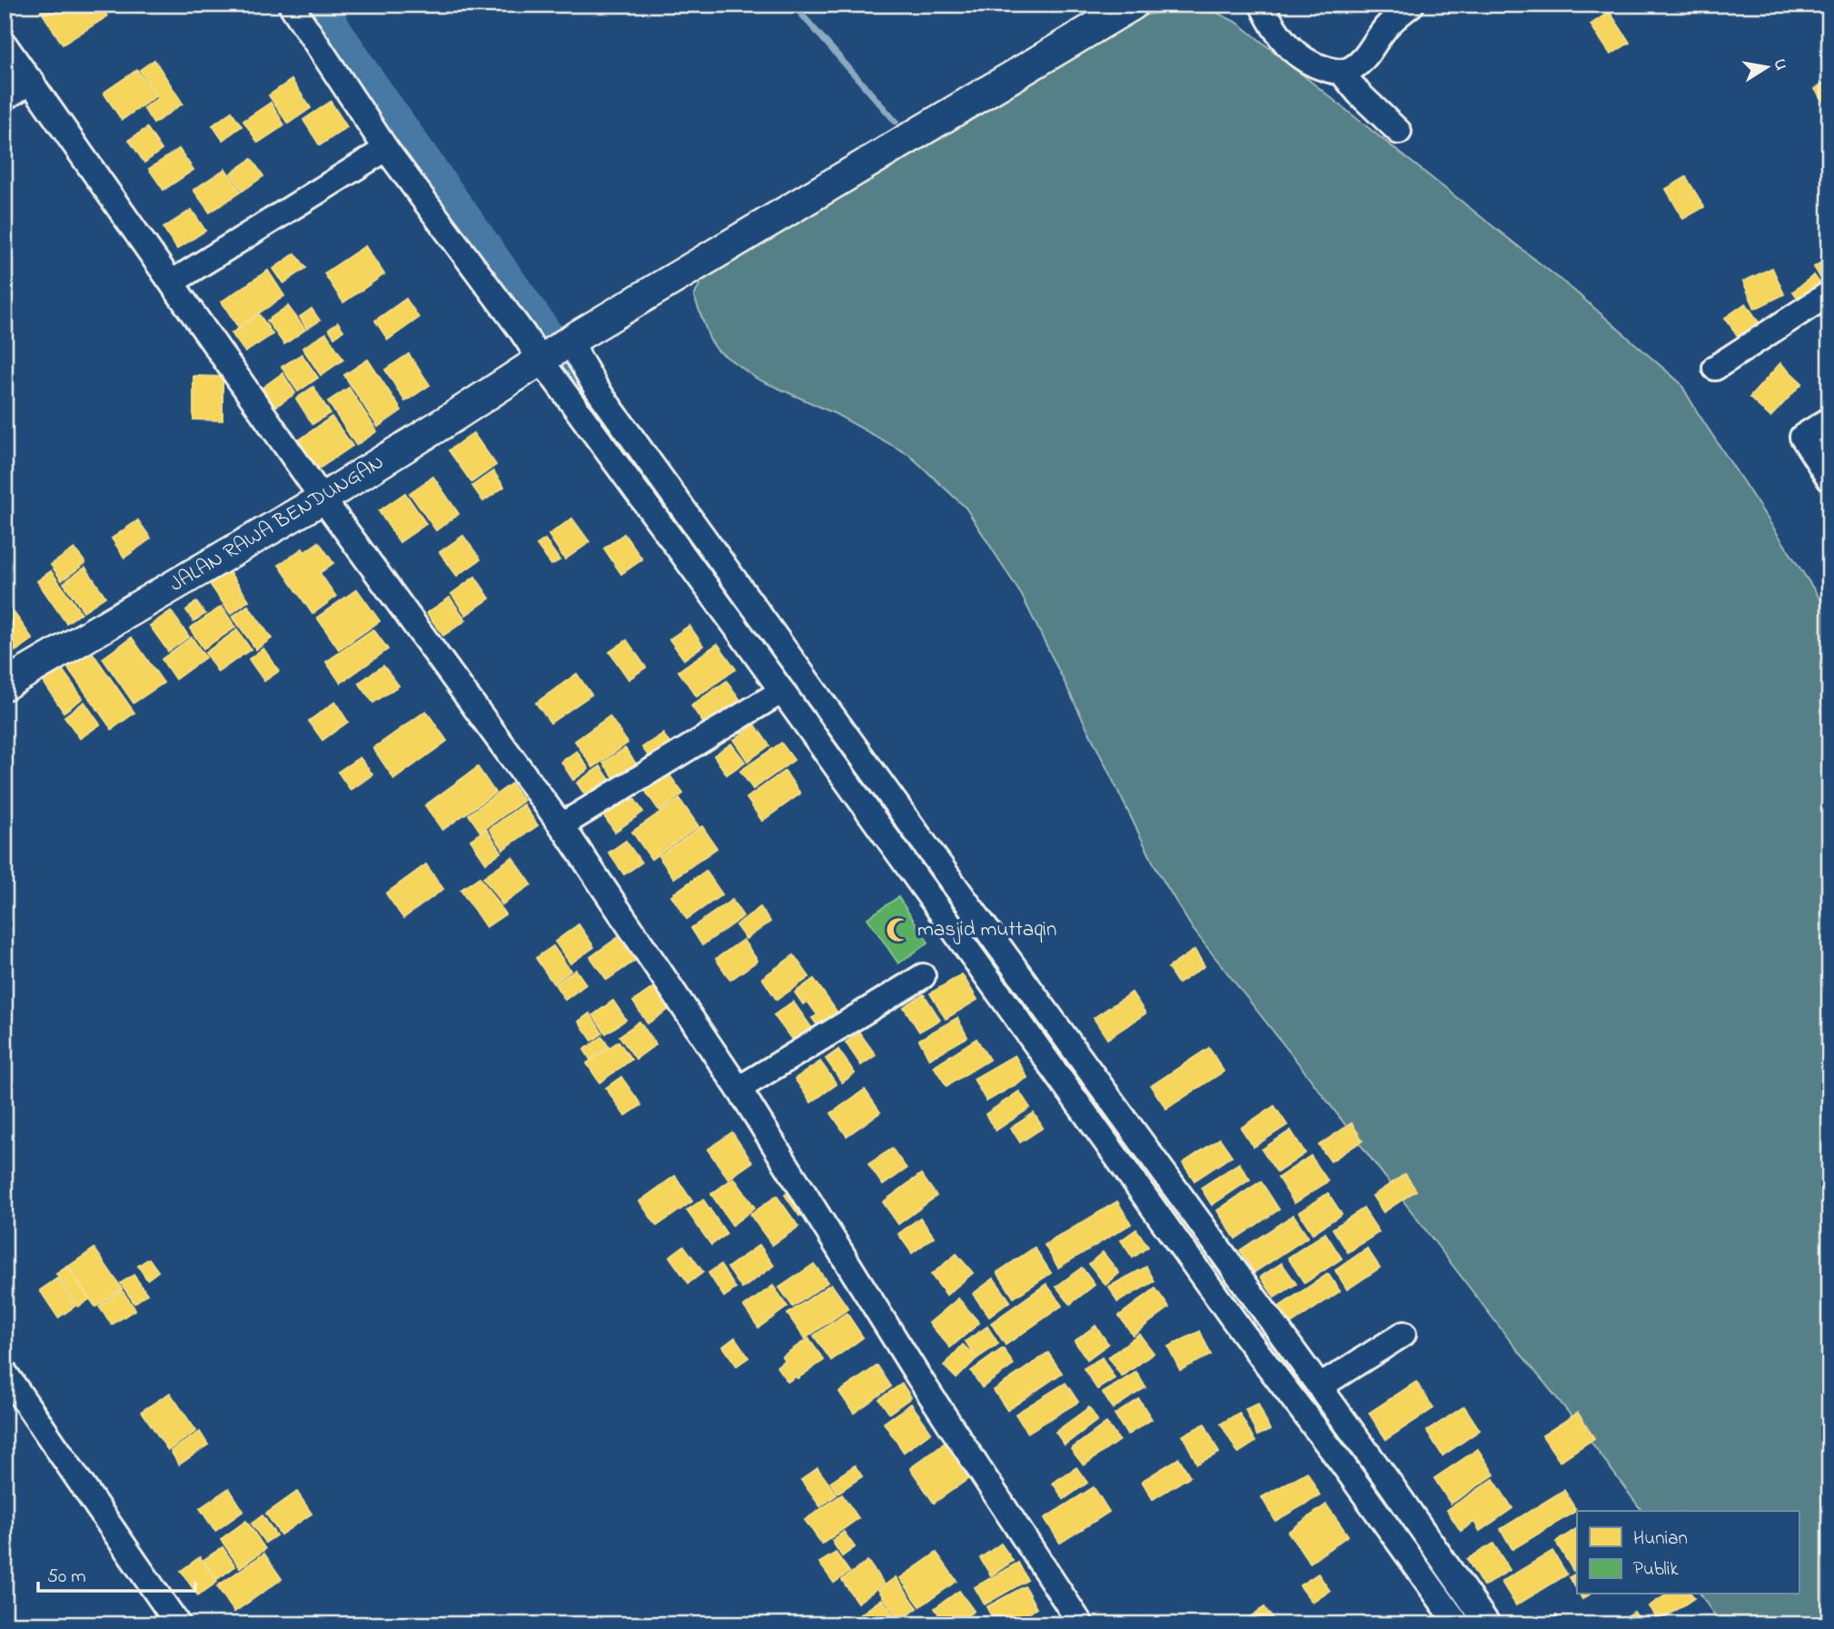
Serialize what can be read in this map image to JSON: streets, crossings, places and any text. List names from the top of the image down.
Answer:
{
  "streets": {
    "street": ["JALAN RAWA BENDUNGAN"]
  },
  "places": {
    "mosque": ["masjid muttaqin"]
  },
  "legend": ["Hunian", "Publik"],
  "scale_bar": "50 m",
  "north": "right"
}
